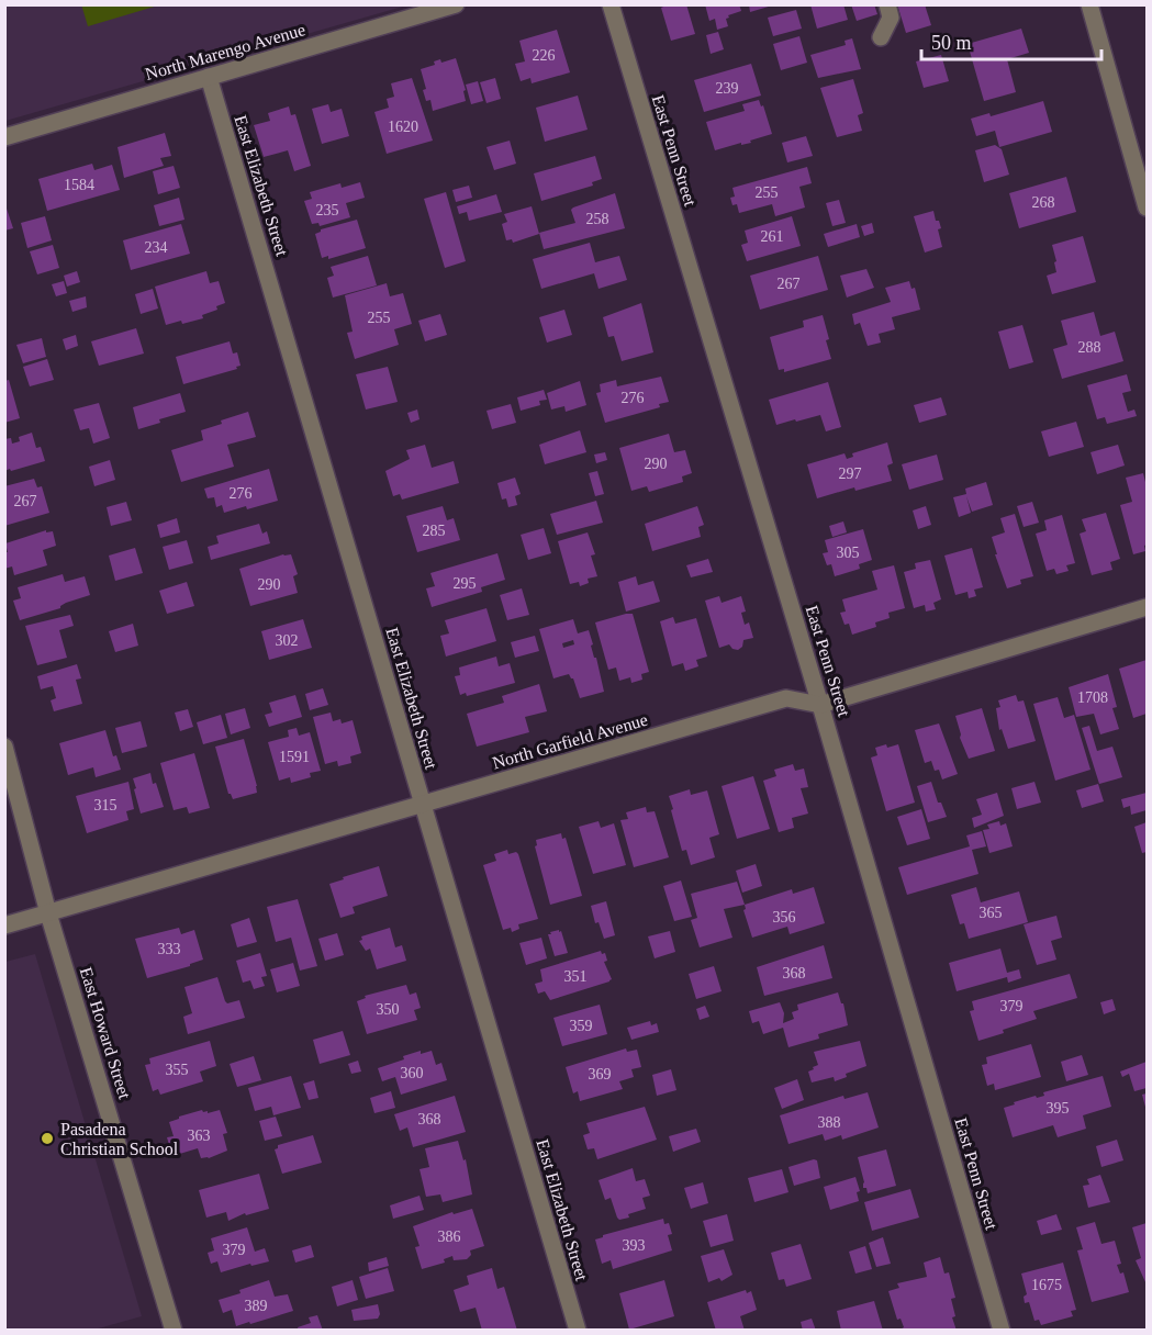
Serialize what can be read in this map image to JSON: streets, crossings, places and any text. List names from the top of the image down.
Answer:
{
  "streets": {
    "street": [
      "North Marengo Avenue",
      "East Penn Street",
      "East Elizabeth Street",
      "North Garfield Avenue",
      "East Howard Street"
    ]
  },
  "crossings": [
    ["North Marengo Avenue", "East Elizabeth Street"],
    ["East Penn Street", "North Garfield Avenue"],
    ["East Elizabeth Street", "North Garfield Avenue"],
    ["North Garfield Avenue", "East Howard Street"]
  ],
  "places": ["Pasadena Christian School"],
  "house_numbers": [
    "226",
    "239",
    "1620",
    "1584",
    "255",
    "268",
    "235",
    "258",
    "261",
    "234",
    "267",
    "255",
    "288",
    "276",
    "290",
    "297",
    "276",
    "267",
    "285",
    "305",
    "295",
    "290",
    "302",
    "1708",
    "1591",
    "315",
    "365",
    "356",
    "333",
    "368",
    "351",
    "379",
    "350",
    "359",
    "355",
    "360",
    "369",
    "395",
    "368",
    "388",
    "363",
    "386",
    "393",
    "379",
    "1675",
    "389"
  ],
  "scale_bar": "50 m"
}
